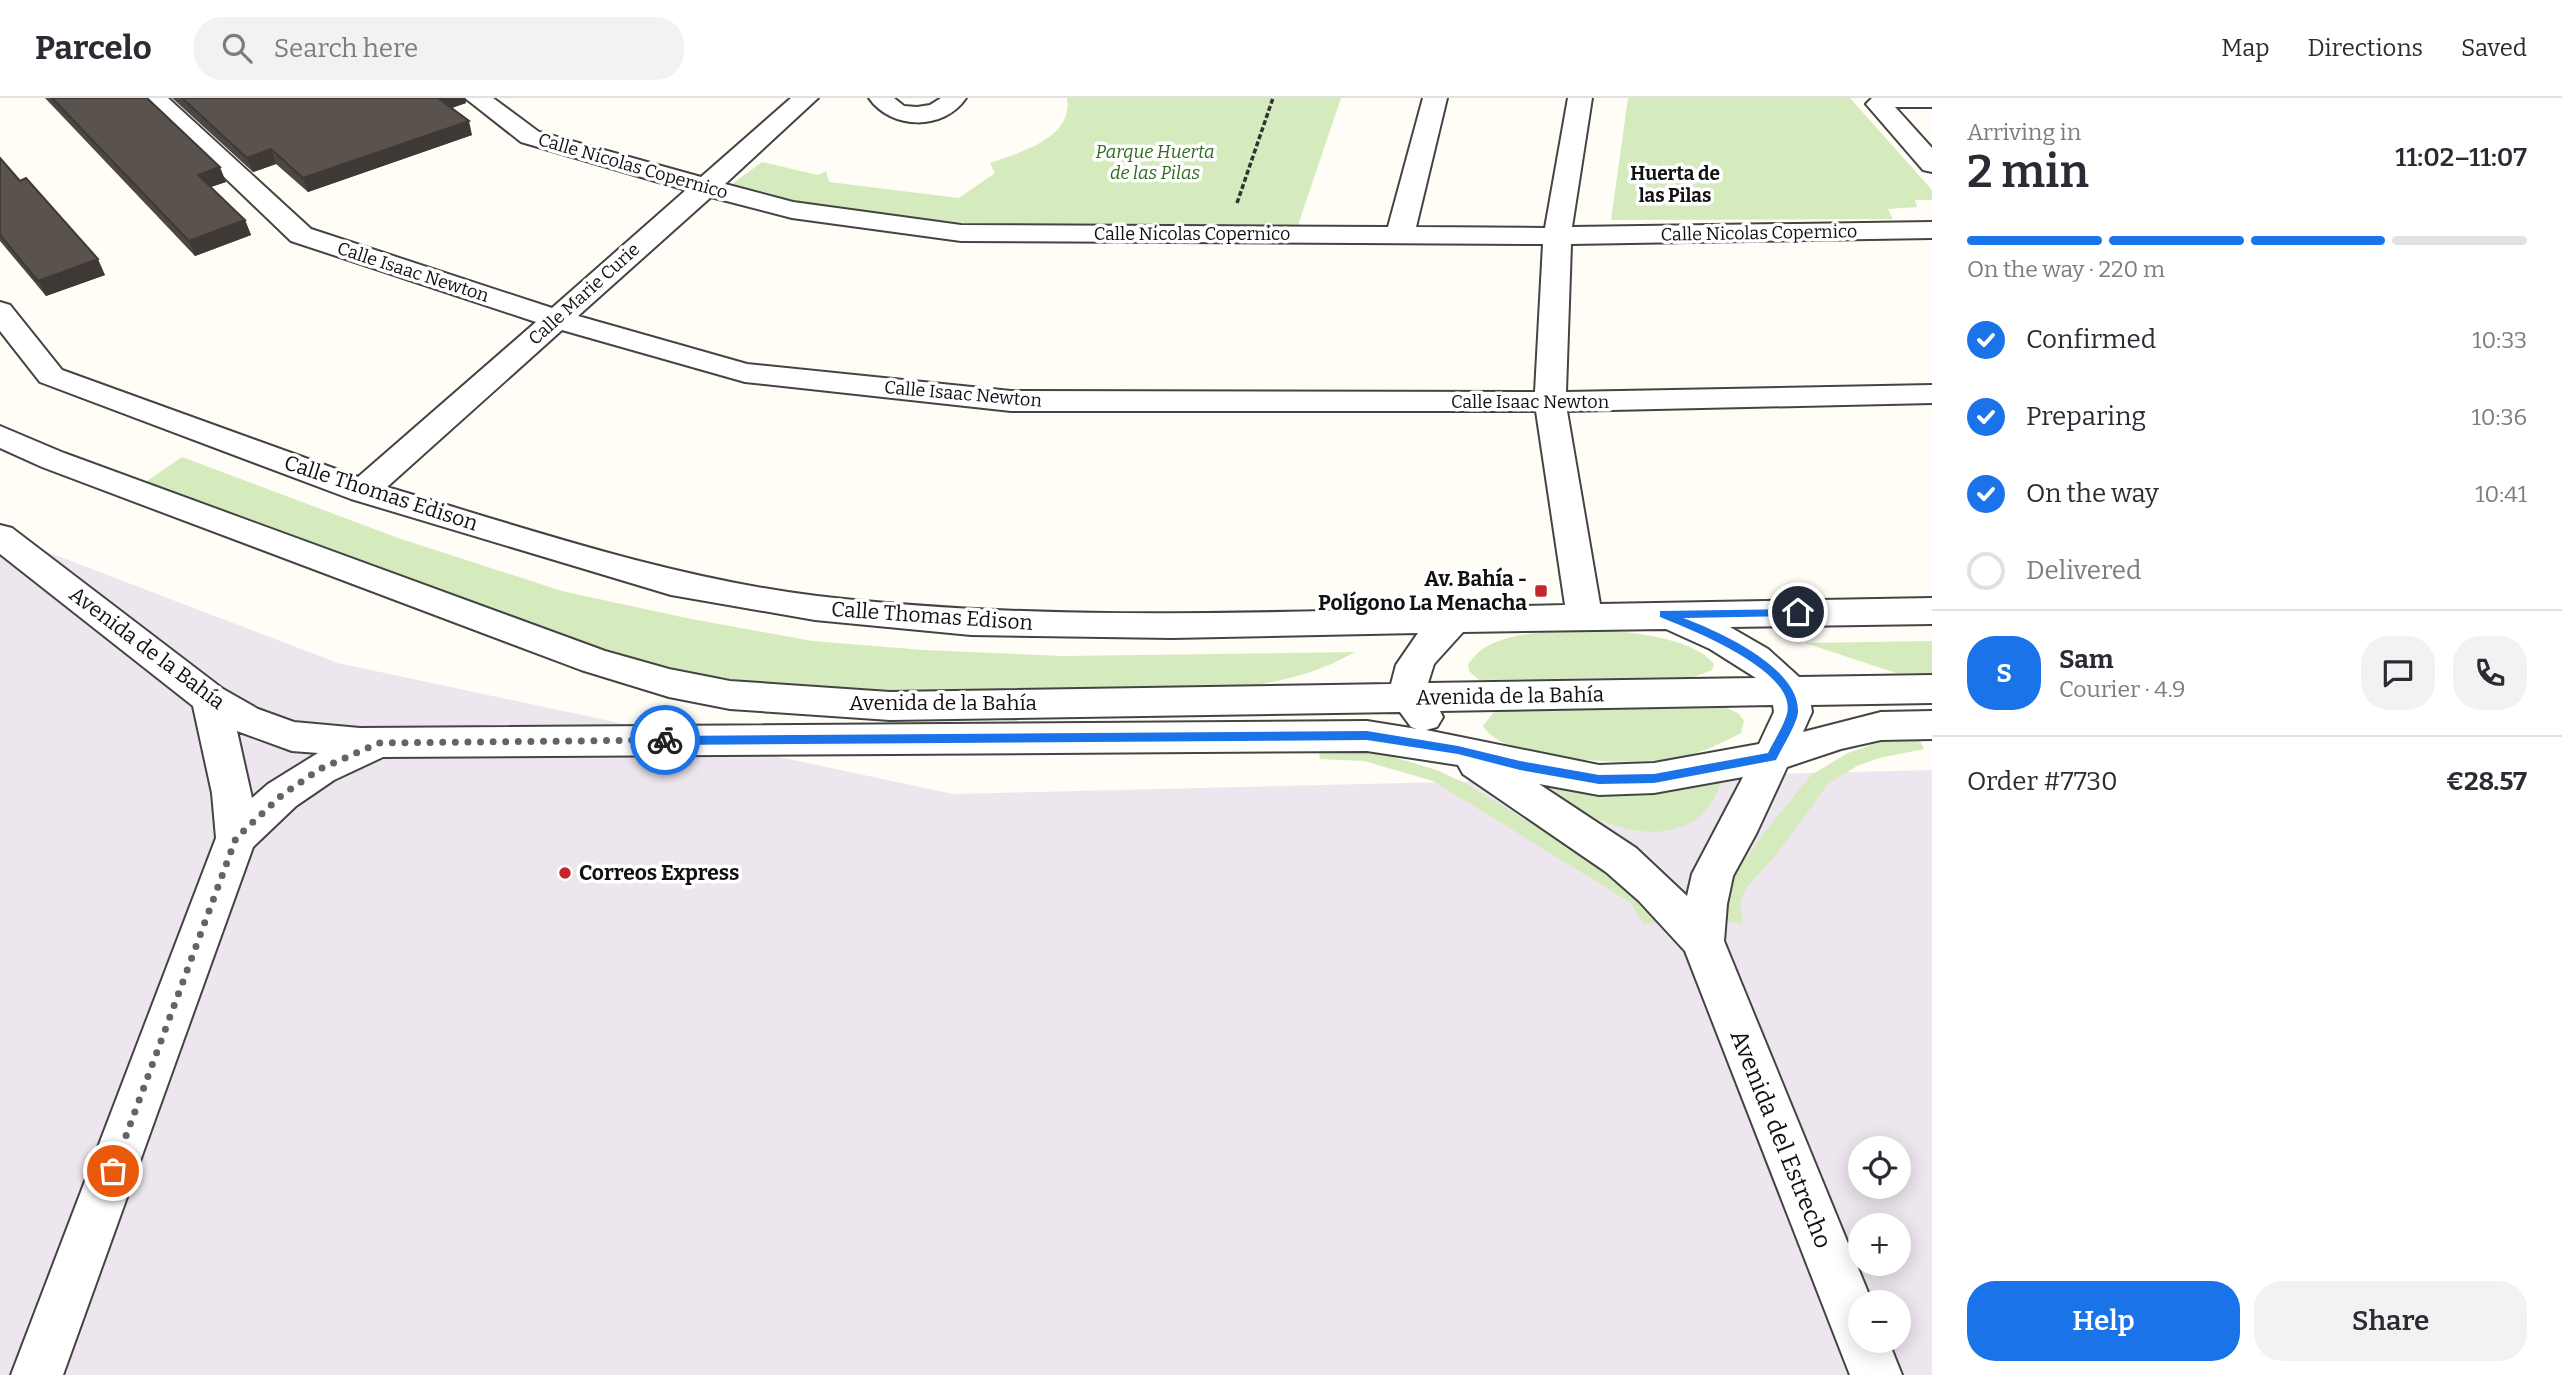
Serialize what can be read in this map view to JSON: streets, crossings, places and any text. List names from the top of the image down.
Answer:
{
  "streets": {
    "street": [
      "Calle Nicolas Copernico",
      "Calle Isaac Newton",
      "Calle Marie Curie",
      "Calle Thomas Edison",
      "Avenida de la Bahía",
      "Avenida del Estrecho"
    ]
  },
  "crossings": [
    ["Calle Nicolas Copernico", "Calle Marie Curie"],
    ["Calle Isaac Newton", "Calle Marie Curie"],
    ["Calle Marie Curie", "Calle Thomas Edison"]
  ],
  "districts": ["Huerta de las Pilas"],
  "parks": ["Parque Huerta de las Pilas"],
  "places": {
    "transit": ["Av. Bahía - Polígono La Menacha"],
    "other": ["Correos Express"]
  },
  "page": {
    "header": "Parcelo",
    "search": "Search here",
    "nav": ["Map", "Directions", "Saved"],
    "heading": ["2 min", "Arriving in", "11:02–11:07"],
    "panel": [
      "Sam",
      "Courier · 4.9",
      "Order #7730",
      "€28.57"
    ],
    "bar": "On the way · 220 m",
    "list": [
      ["Confirmed", "10:33"],
      ["Preparing", "10:36"],
      ["On the way", "10:41"],
      "Delivered"
    ],
    "round": "S",
    "map_buttons": ["+", "−"],
    "buttons": ["Help", "Share"]
  }
}
